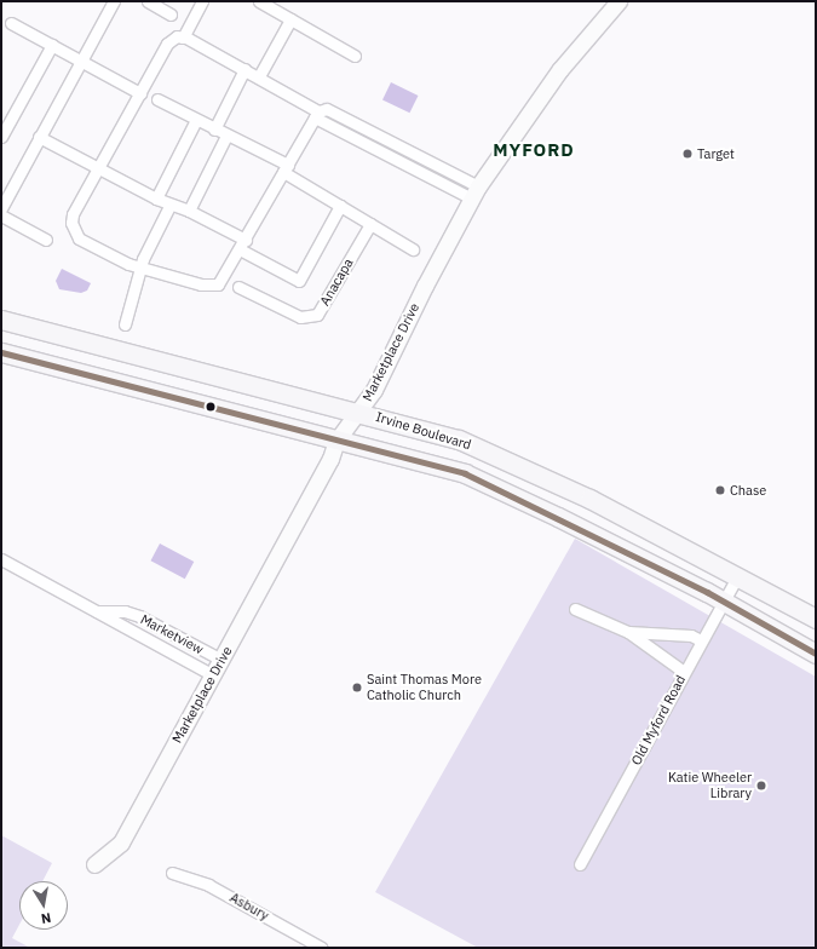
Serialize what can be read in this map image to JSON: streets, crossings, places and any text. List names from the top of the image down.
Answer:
{
  "streets": {
    "main road": ["Irvine Boulevard"],
    "street": [
      "Anacapa",
      "Marketplace Drive",
      "Marketview",
      "Old Myford Road",
      "Asbury"
    ]
  },
  "crossings": [
    ["Marketplace Drive", "Irvine Boulevard"],
    ["Marketplace Drive", "Marketview"],
    ["Irvine Boulevard", "Old Myford Road"]
  ],
  "districts": ["MYFORD"],
  "places": [
    "Target",
    "Chase",
    "Saint Thomas More Catholic Church",
    "Katie Wheeler Library"
  ],
  "north": "bottom"
}
